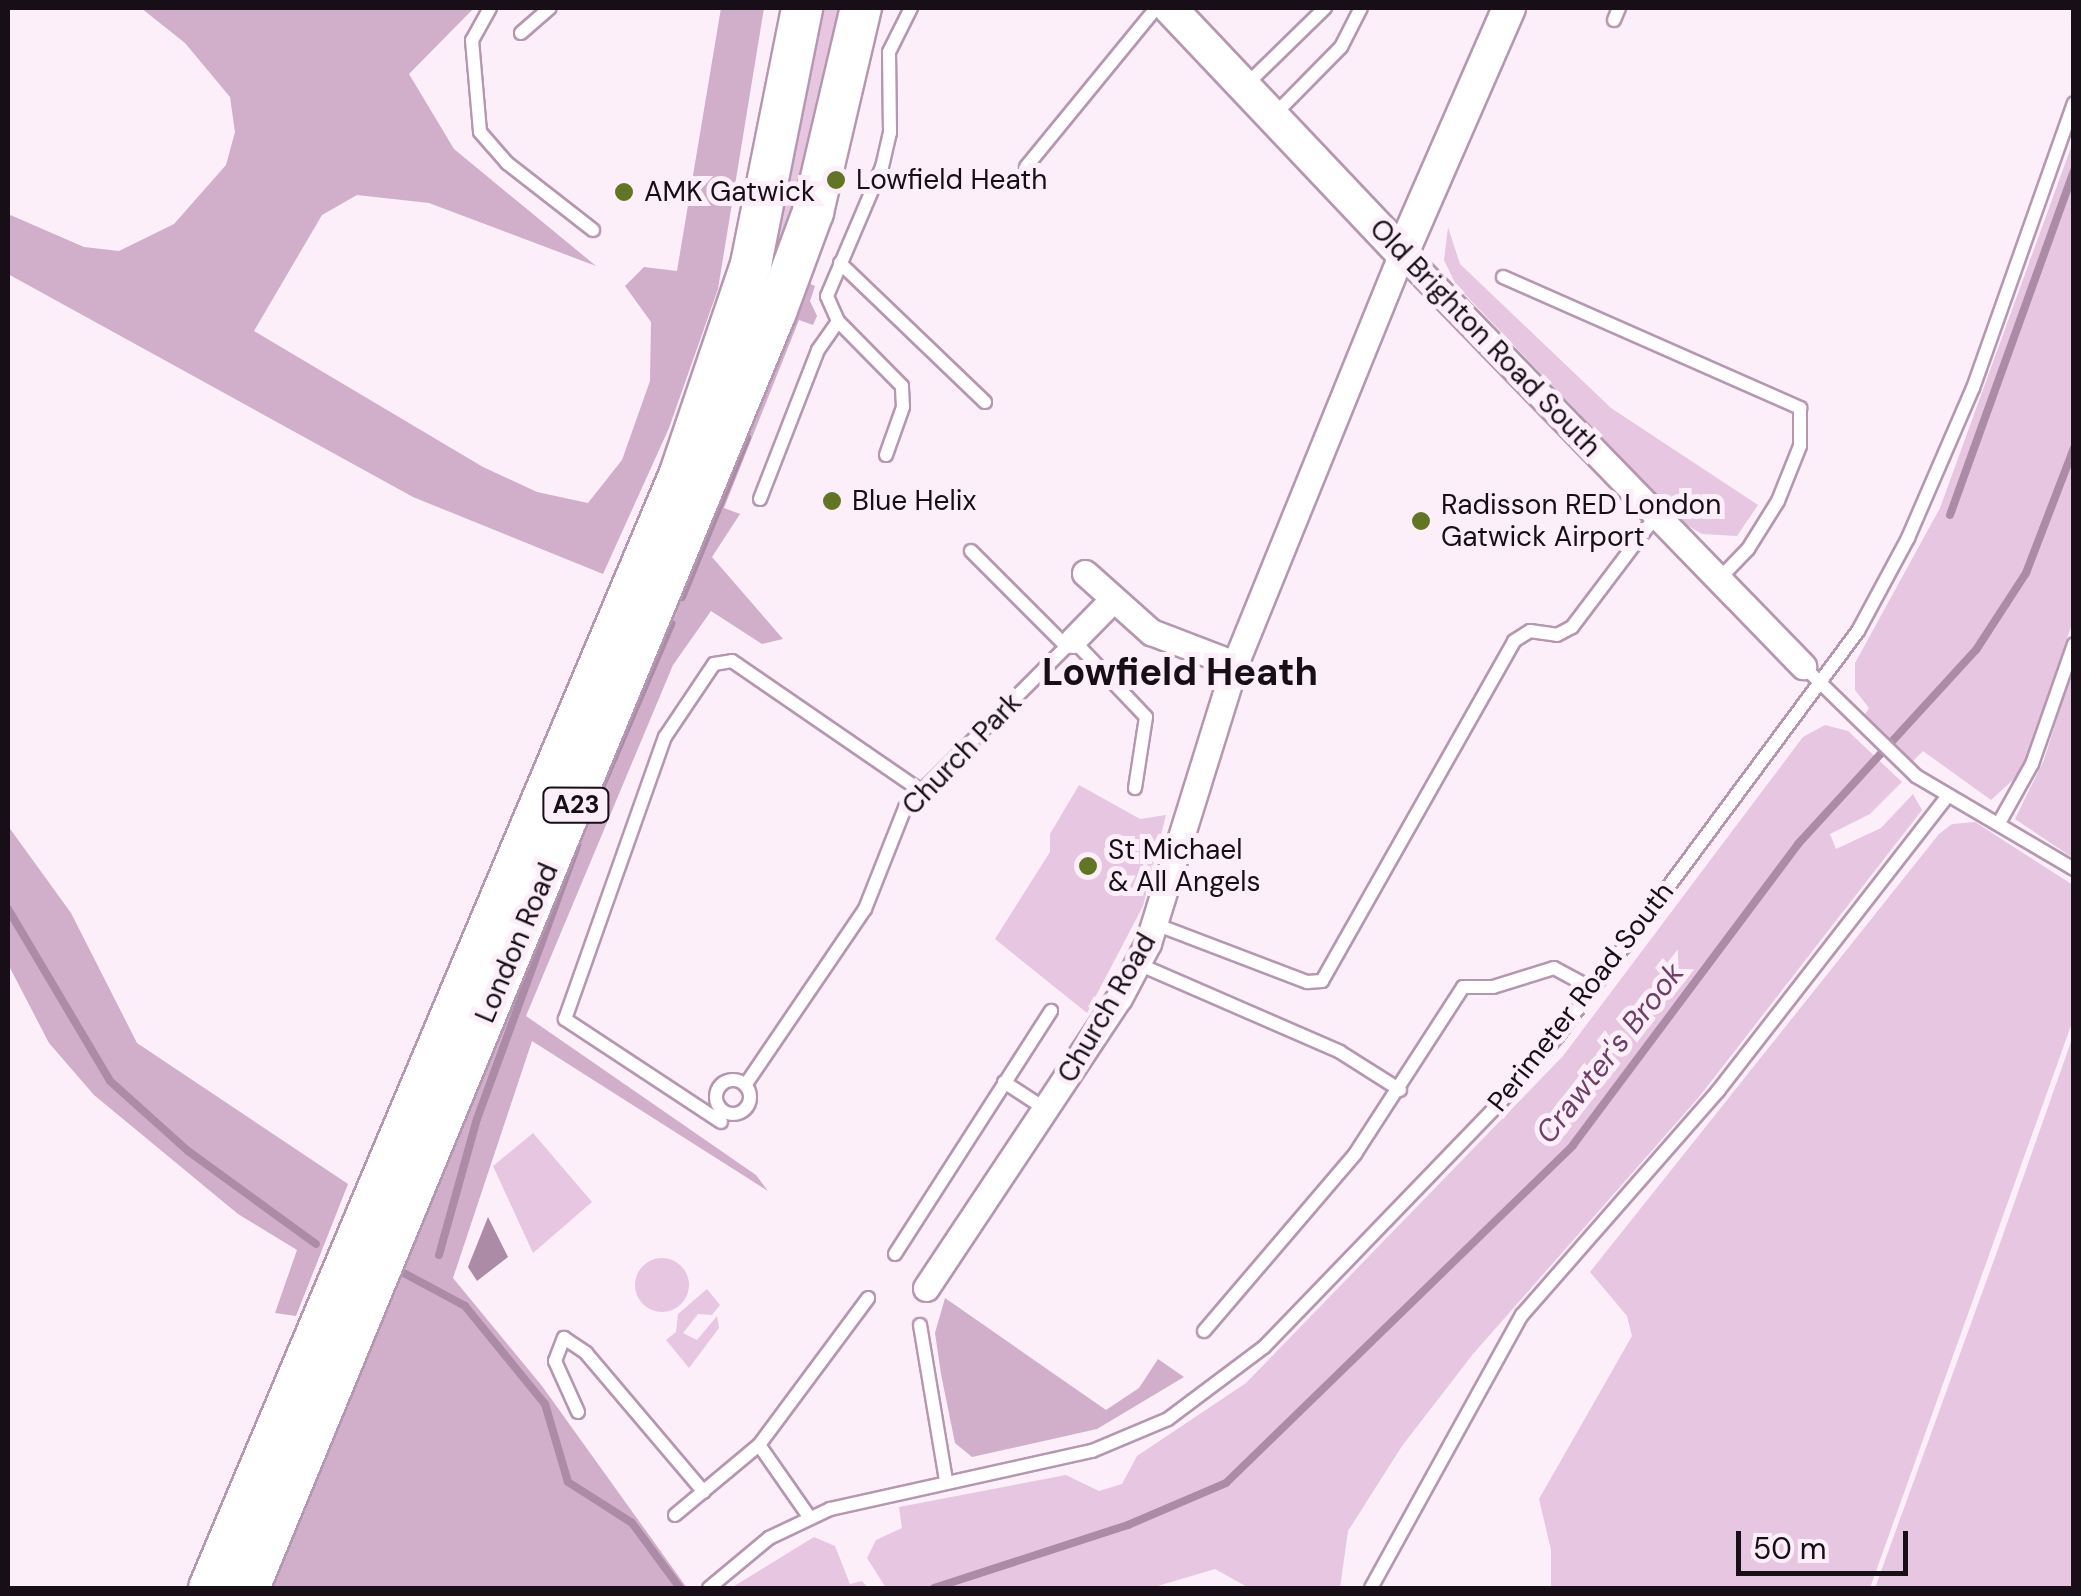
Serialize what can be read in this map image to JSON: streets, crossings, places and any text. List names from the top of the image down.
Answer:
{
  "streets": {
    "main road": ["A23", "London Road"],
    "street": ["Old Brighton Road South", "Church Road"],
    "lane": ["Church Park", "Perimeter Road South"]
  },
  "crossings": [
    ["Old Brighton Road South", "Church Road"]
  ],
  "districts": ["Lowfield Heath"],
  "water": ["Crawter's Brook"],
  "places": [
    "Lowfield Heath",
    "AMK Gatwick",
    "Blue Helix",
    "Radisson RED London Gatwick Airport",
    "St Michael & All Angels"
  ],
  "scale_bar": "50 m"
}
